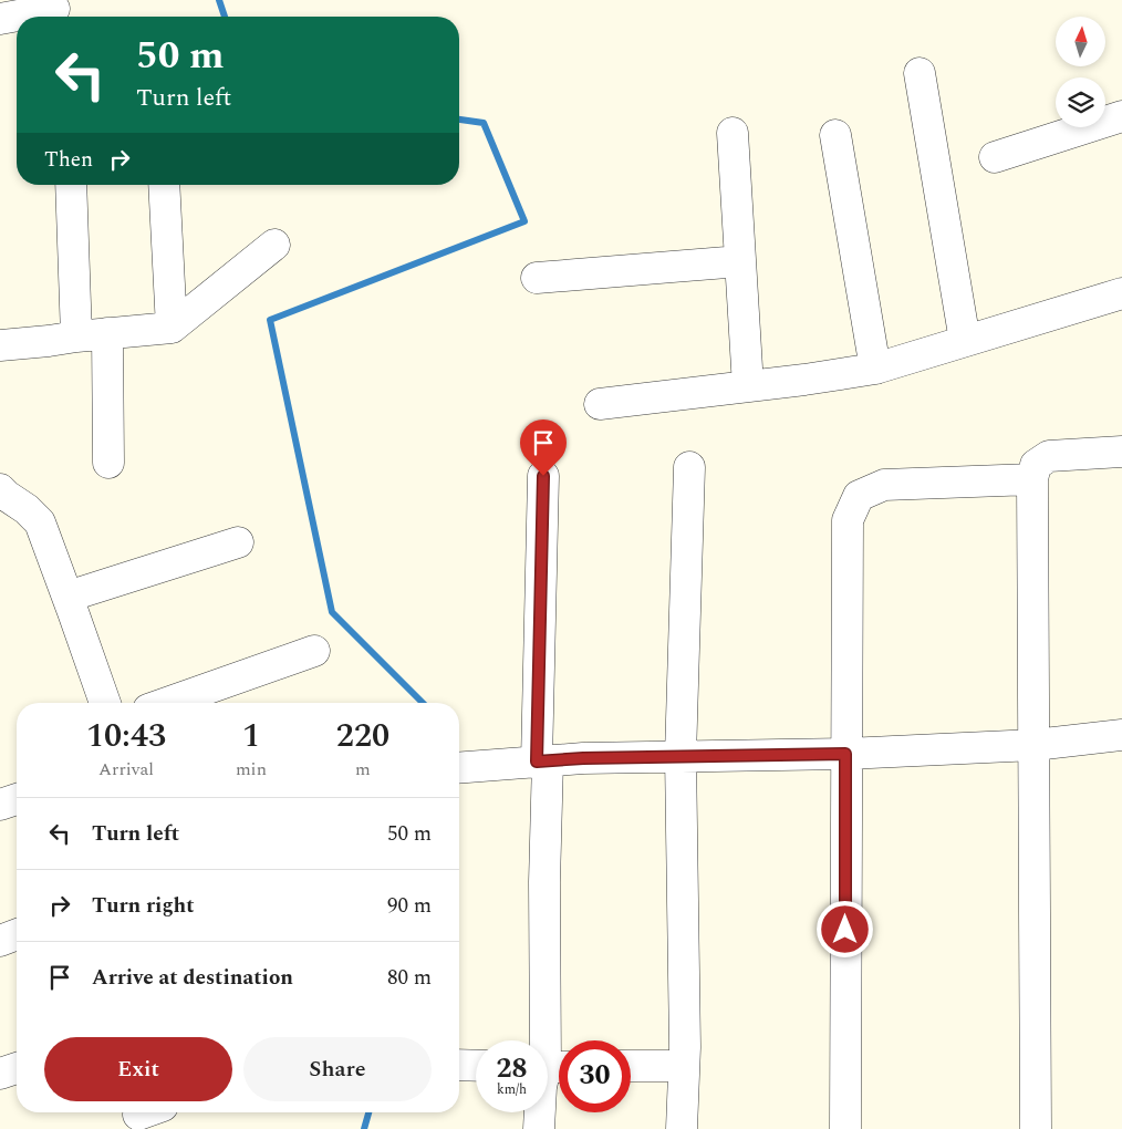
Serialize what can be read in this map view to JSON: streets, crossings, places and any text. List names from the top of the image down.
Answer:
{
  "north": "top",
  "page": {
    "turn": ["50 m", "Turn left"],
    "then": "Then",
    "eta": [
      "10:43",
      "Arrival",
      "1",
      "min",
      "220",
      "m"
    ],
    "list": [
      {
        "name": "Turn left",
        "value": "50 m"
      },
      {
        "name": "Turn right",
        "value": "90 m"
      },
      {
        "name": "Arrive at destination",
        "value": "80 m"
      }
    ],
    "buttons": ["Exit", "Share"],
    "speed": "28 km/h",
    "limit": "30"
  }
}
